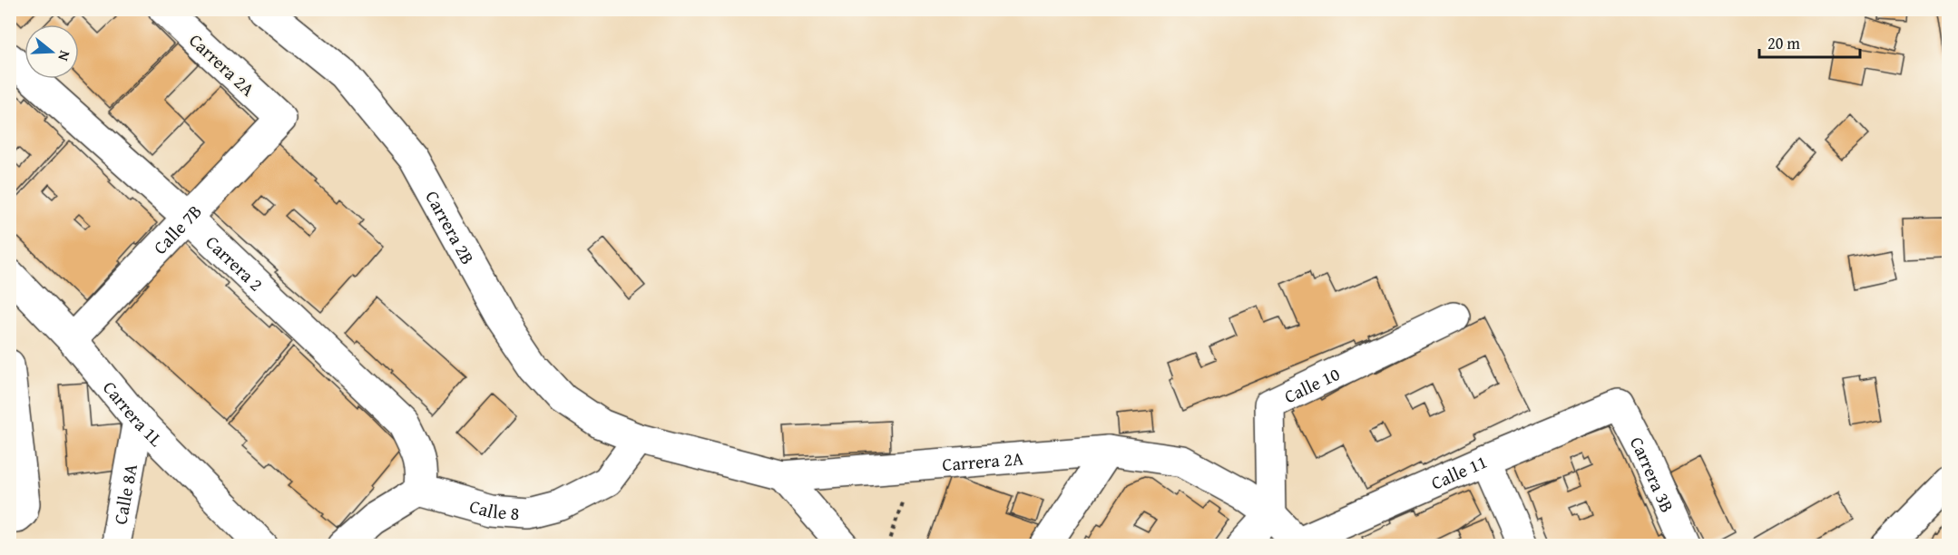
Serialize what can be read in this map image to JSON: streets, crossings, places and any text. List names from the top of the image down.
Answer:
{
  "streets": {
    "street": [
      "Carrera 2A",
      "Carrera 2B",
      "Calle 7B",
      "Carrera 2",
      "Calle 10",
      "Carrera 1L",
      "Calle 11",
      "Carrera 3B",
      "Calle 8A",
      "Calle 8"
    ]
  },
  "crossings": [
    ["Carrera 2A", "Carrera 2B"],
    ["Carrera 2A", "Calle 7B"],
    ["Carrera 2A", "Calle 10"],
    ["Carrera 2A", "Calle 11"],
    ["Carrera 2A", "Calle 8"],
    ["Carrera 2B", "Calle 8"],
    ["Calle 7B", "Carrera 2"],
    ["Calle 7B", "Carrera 1L"],
    ["Carrera 2", "Calle 8"],
    ["Carrera 1L", "Calle 8A"],
    ["Calle 11", "Carrera 3B"]
  ],
  "scale_bar": "20 m",
  "north": "right"
}
